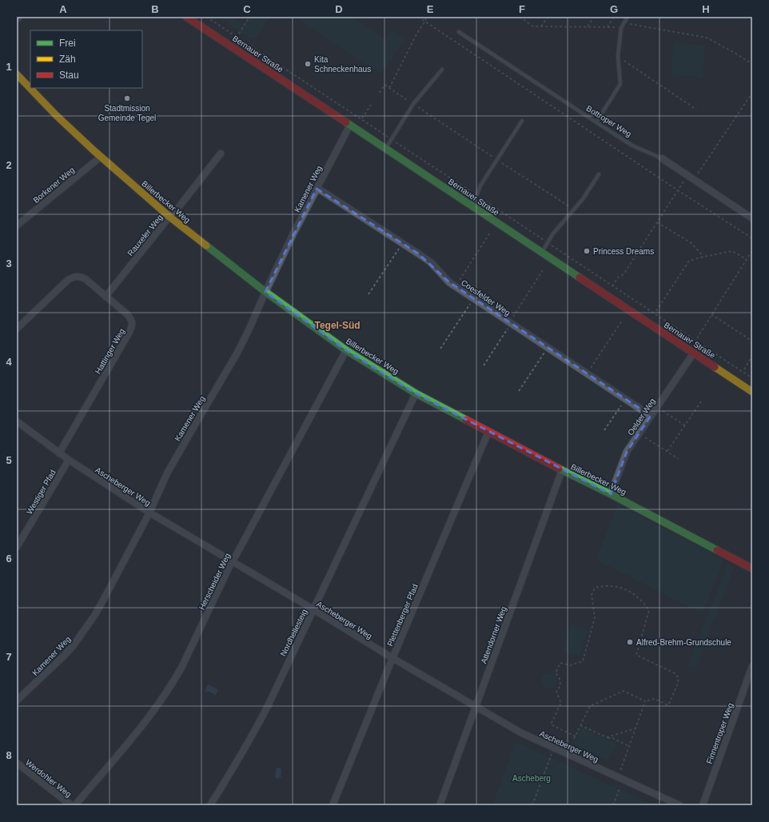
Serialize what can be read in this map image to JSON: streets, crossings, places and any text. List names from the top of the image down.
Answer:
{
  "streets": {
    "street": [
      "Bernauer Straße",
      "Bottroper Weg",
      "Borkener Weg",
      "Kamener Weg",
      "Billerbecker Weg",
      "Rauxeler Weg",
      "Coesfelder Weg",
      "Hattinger Weg",
      "Oelder Weg",
      "Ascheberger Weg",
      "Westiger Pfad",
      "Herscheider Weg",
      "Plettenberger Pfad",
      "Nordhellesteig",
      "Attendorner Weg",
      "Finnentroper Weg",
      "Werdohler Weg"
    ]
  },
  "crossings": [
    ["Bernauer Straße", "Kamener Weg"],
    ["Bernauer Straße", "Oelder Weg"],
    ["Borkener Weg", "Billerbecker Weg"],
    ["Kamener Weg", "Billerbecker Weg"],
    ["Kamener Weg", "Coesfelder Weg"],
    ["Kamener Weg", "Ascheberger Weg"],
    ["Billerbecker Weg", "Rauxeler Weg"],
    ["Billerbecker Weg", "Oelder Weg"],
    ["Billerbecker Weg", "Herscheider Weg"],
    ["Billerbecker Weg", "Plettenberger Pfad"],
    ["Billerbecker Weg", "Nordhellesteig"],
    ["Billerbecker Weg", "Attendorner Weg"],
    ["Rauxeler Weg", "Hattinger Weg"],
    ["Coesfelder Weg", "Oelder Weg"],
    ["Hattinger Weg", "Ascheberger Weg"],
    ["Ascheberger Weg", "Westiger Pfad"],
    ["Ascheberger Weg", "Herscheider Weg"],
    ["Ascheberger Weg", "Plettenberger Pfad"],
    ["Ascheberger Weg", "Nordhellesteig"],
    ["Ascheberger Weg", "Attendorner Weg"]
  ],
  "districts": ["Tegel-Süd"],
  "parks": ["Ascheberg"],
  "places": [
    "Kita Schneckenhaus",
    "Stadtmission Gemeinde Tegel",
    "Princess Dreams",
    "Alfred-Brehm-Grundschule"
  ],
  "legend": ["Frei", "Zäh", "Stau"],
  "grid": {
    "columns": [
      "A",
      "B",
      "C",
      "D",
      "E",
      "F",
      "G",
      "H"
    ],
    "rows": [
      "1",
      "2",
      "3",
      "4",
      "5",
      "6",
      "7",
      "8"
    ]
  }
}
